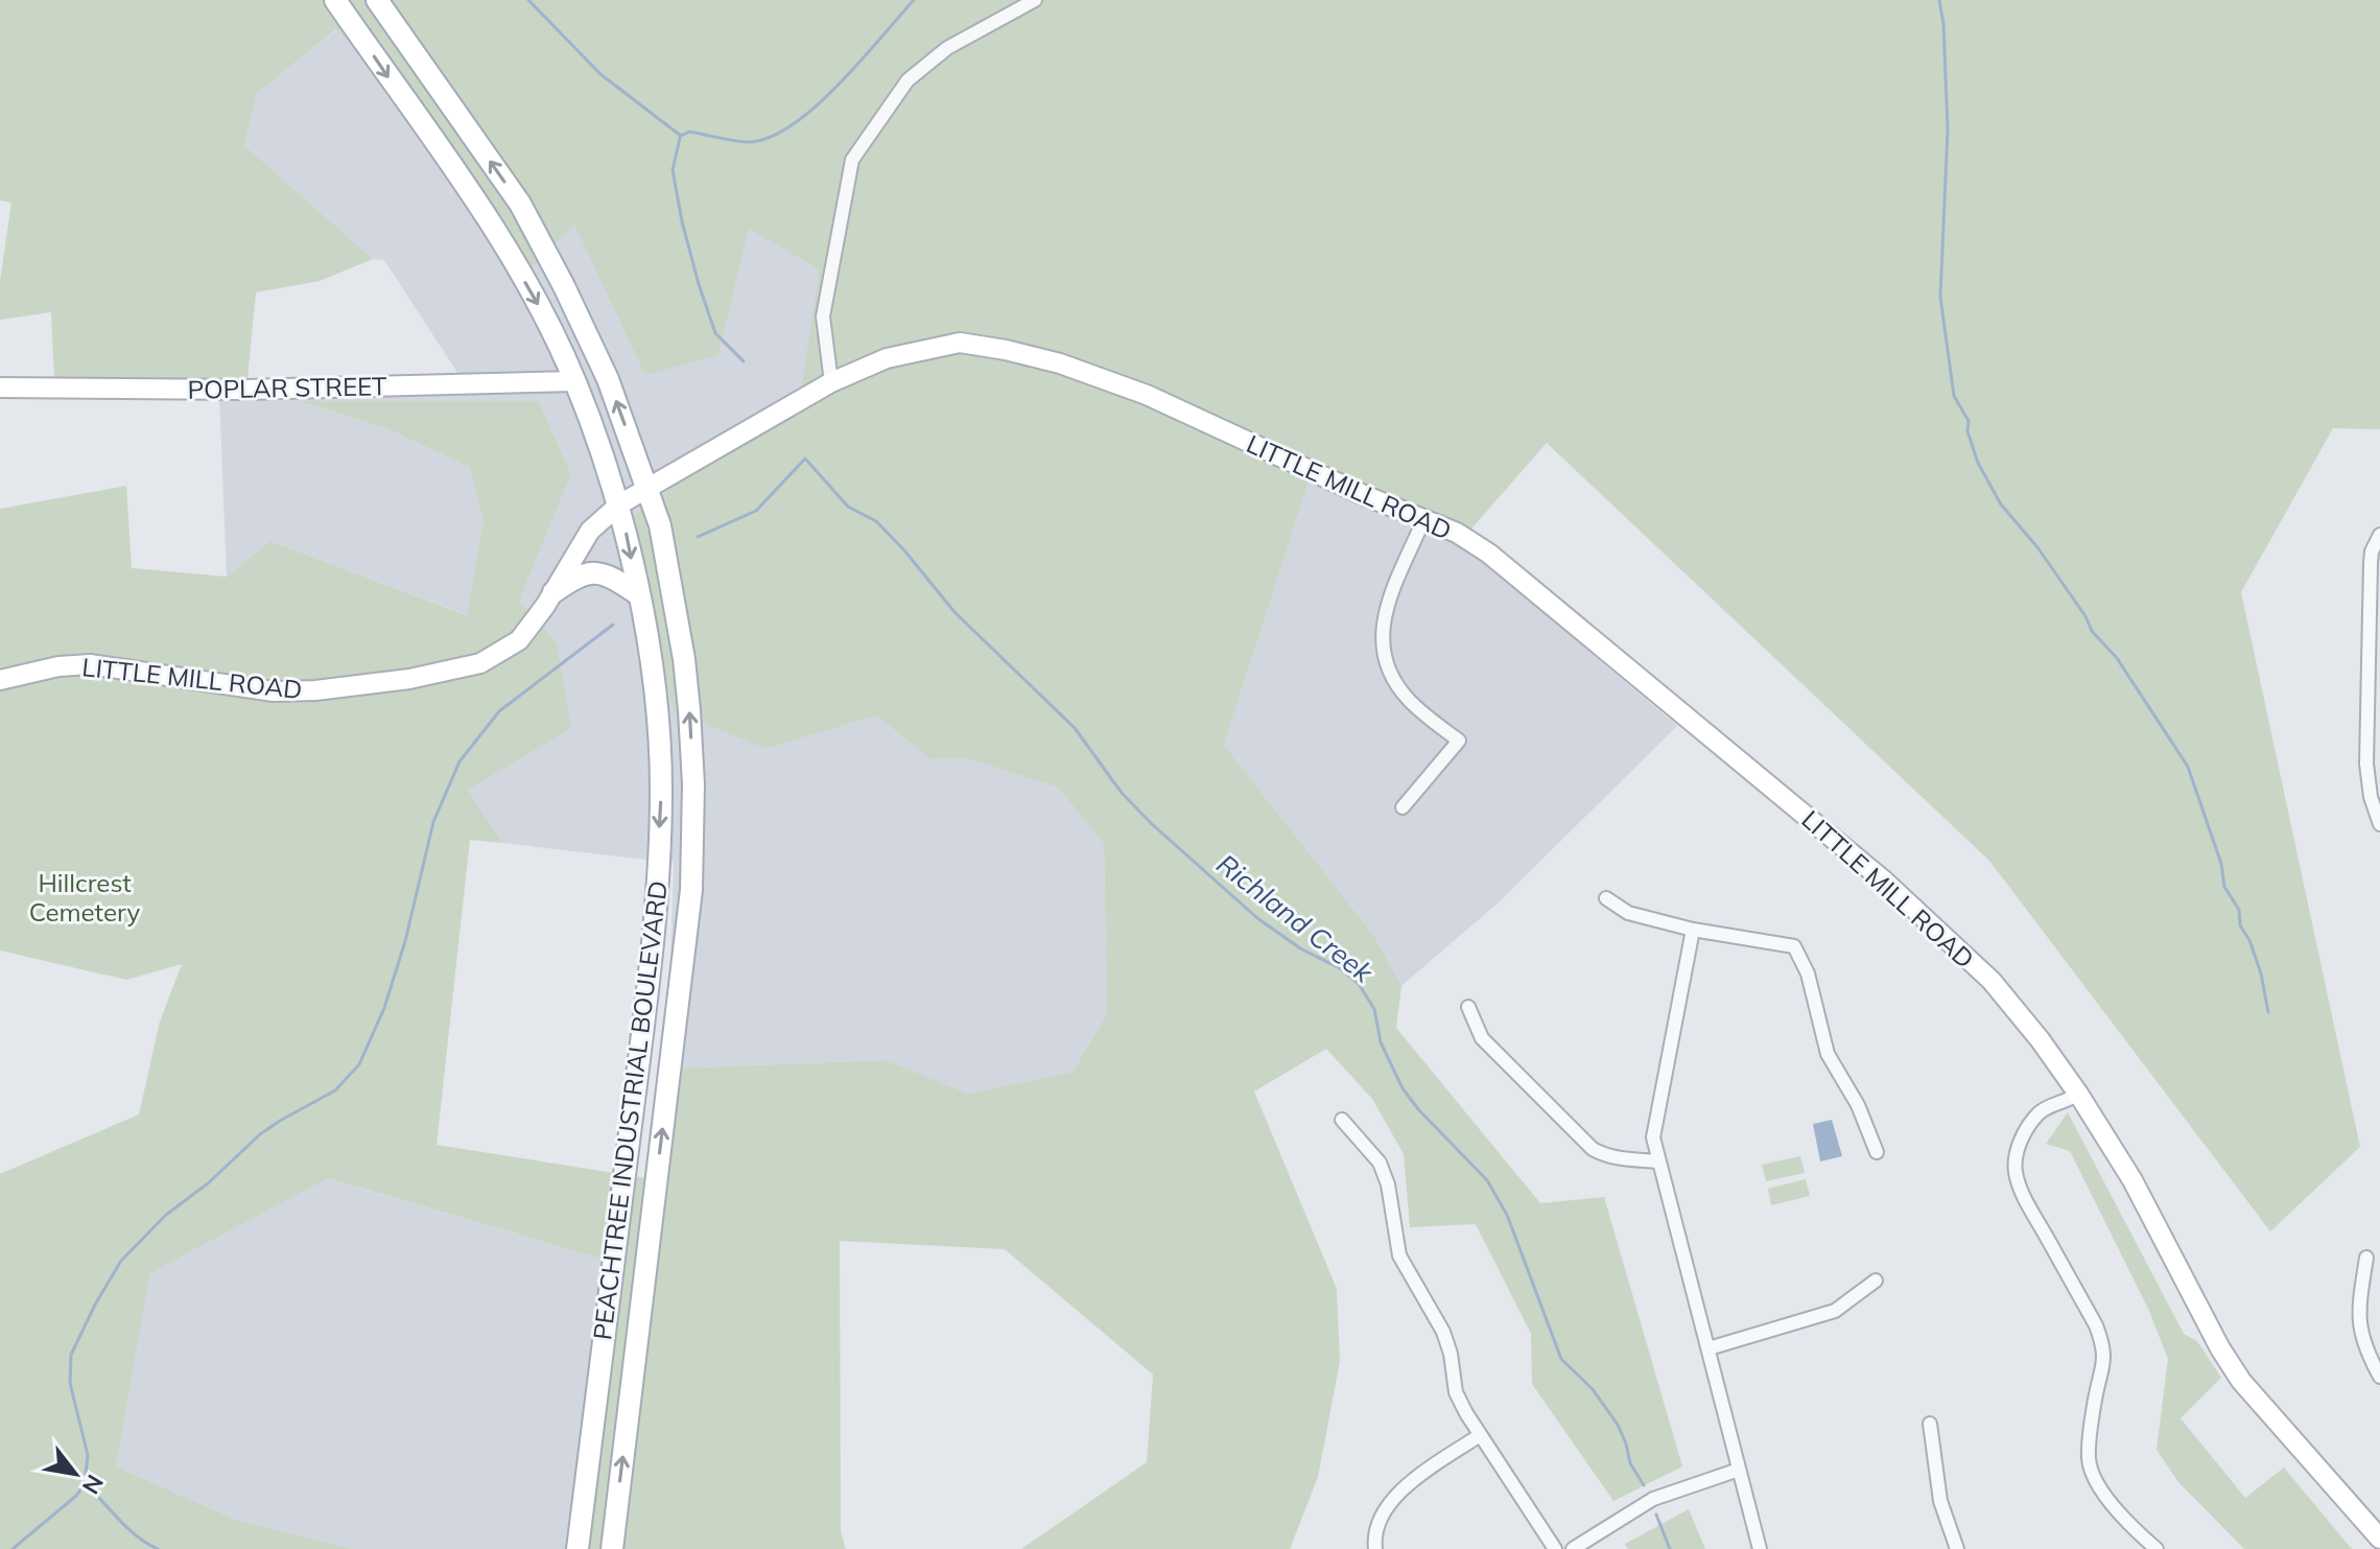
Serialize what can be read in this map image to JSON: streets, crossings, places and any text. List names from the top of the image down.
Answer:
{
  "streets": {
    "main road": ["PEACHTREE INDUSTRIAL BOULEVARD"],
    "street": ["POPLAR STREET", "LITTLE MILL ROAD"]
  },
  "crossings": [
    ["POPLAR STREET", "PEACHTREE INDUSTRIAL BOULEVARD"],
    ["LITTLE MILL ROAD", "PEACHTREE INDUSTRIAL BOULEVARD"]
  ],
  "water": ["Richland Creek"],
  "parks": ["Hillcrest Cemetery"],
  "north": "bottom right"
}
